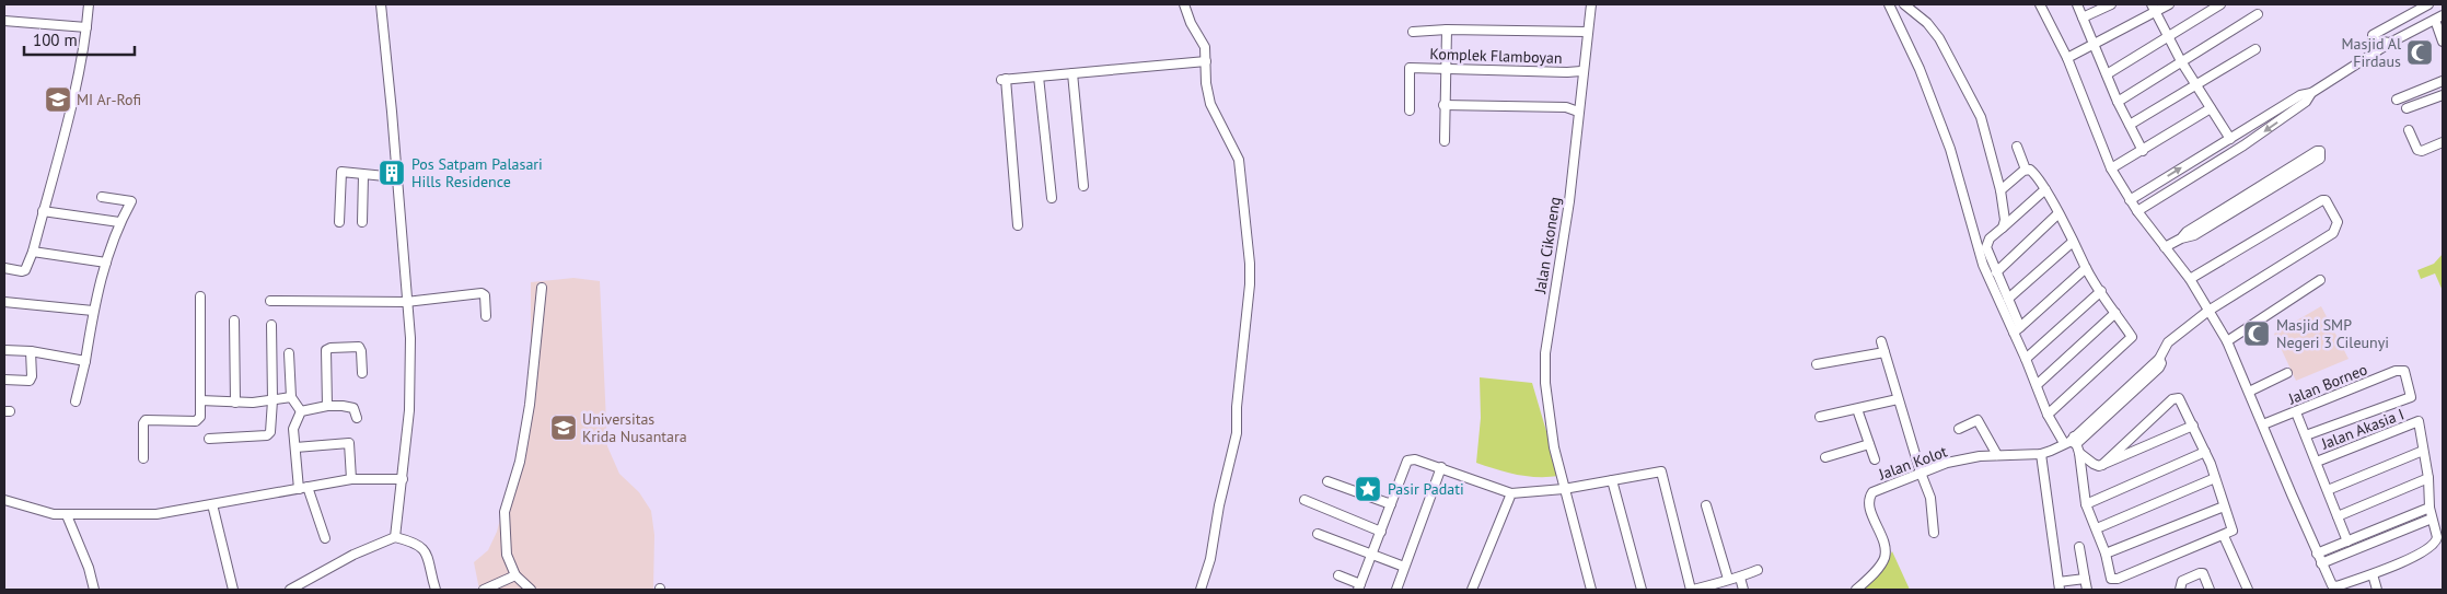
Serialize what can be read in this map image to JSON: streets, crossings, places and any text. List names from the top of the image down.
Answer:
{
  "streets": {
    "street": [
      "Komplek Flamboyan",
      "Jalan Cikoneng",
      "Jalan Borneo",
      "Jalan Akasia I",
      "Jalan Kolot"
    ]
  },
  "crossings": [
    ["Komplek Flamboyan", "Jalan Cikoneng"]
  ],
  "places": {
    "mosque": ["Masjid Al Firdaus", "Masjid SMP Negeri 3 Cileunyi"],
    "school or university": ["MI Ar-Rofi", "Universitas Krida Nusantara"],
    "building": ["Pos Satpam Palasari Hills Residence"],
    "place": ["Pasir Padati"]
  },
  "scale_bar": "100 m"
}
